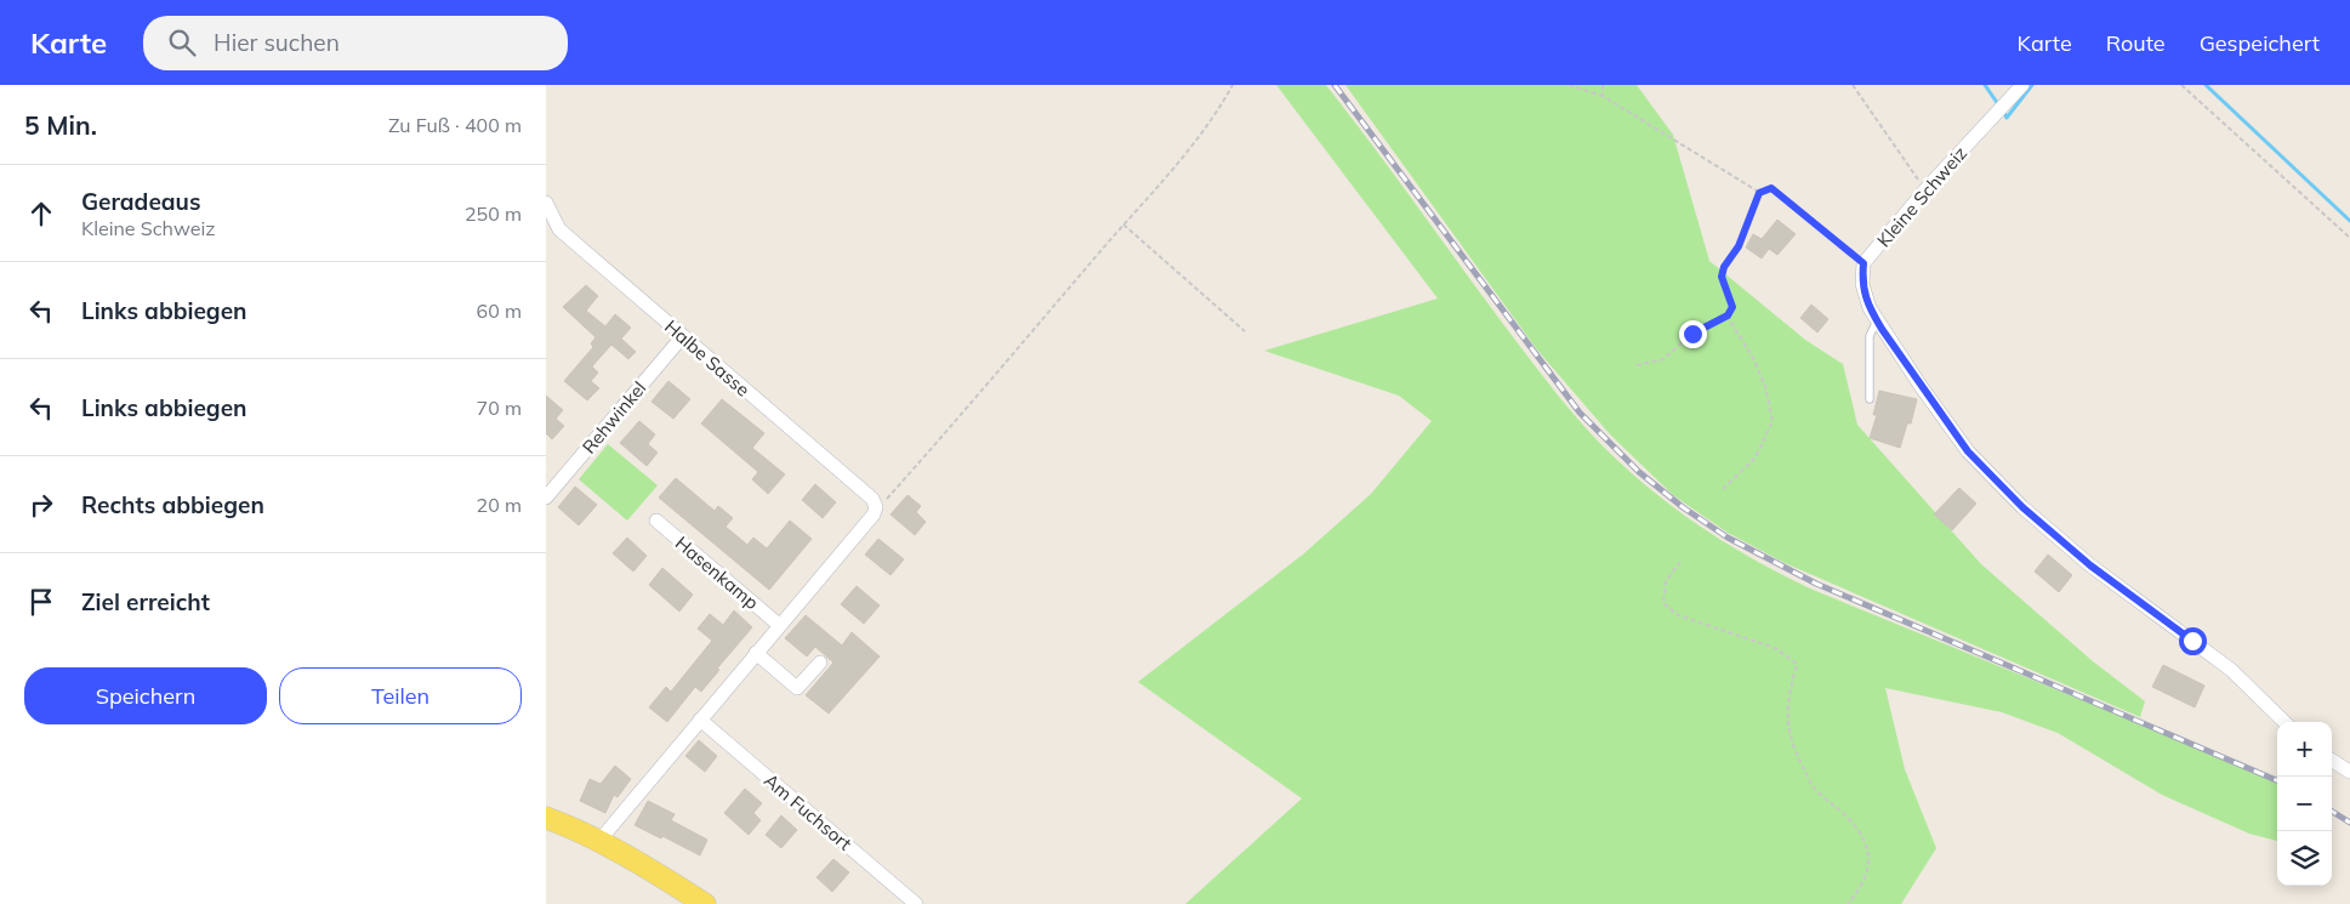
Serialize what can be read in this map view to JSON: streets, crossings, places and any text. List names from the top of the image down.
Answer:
{
  "streets": {
    "street": [
      "Kleine Schweiz",
      "Halbe Sasse",
      "Rehwinkel",
      "Hasenkamp",
      "Am Fuchsort"
    ]
  },
  "crossings": [
    ["Halbe Sasse", "Rehwinkel"]
  ],
  "page": {
    "header": "Karte",
    "search": "Hier suchen",
    "nav": ["Karte", "Route", "Gespeichert"],
    "heading": ["5 Min.", "Zu Fuß · 400 m"],
    "list": [
      ["Geradeaus", "Kleine Schweiz", "250 m"],
      ["Links abbiegen", "60 m"],
      ["Links abbiegen", "70 m"],
      ["Rechts abbiegen", "20 m"],
      "Ziel erreicht"
    ],
    "buttons": ["Speichern", "Teilen"],
    "map_buttons": ["+", "−"]
  }
}
